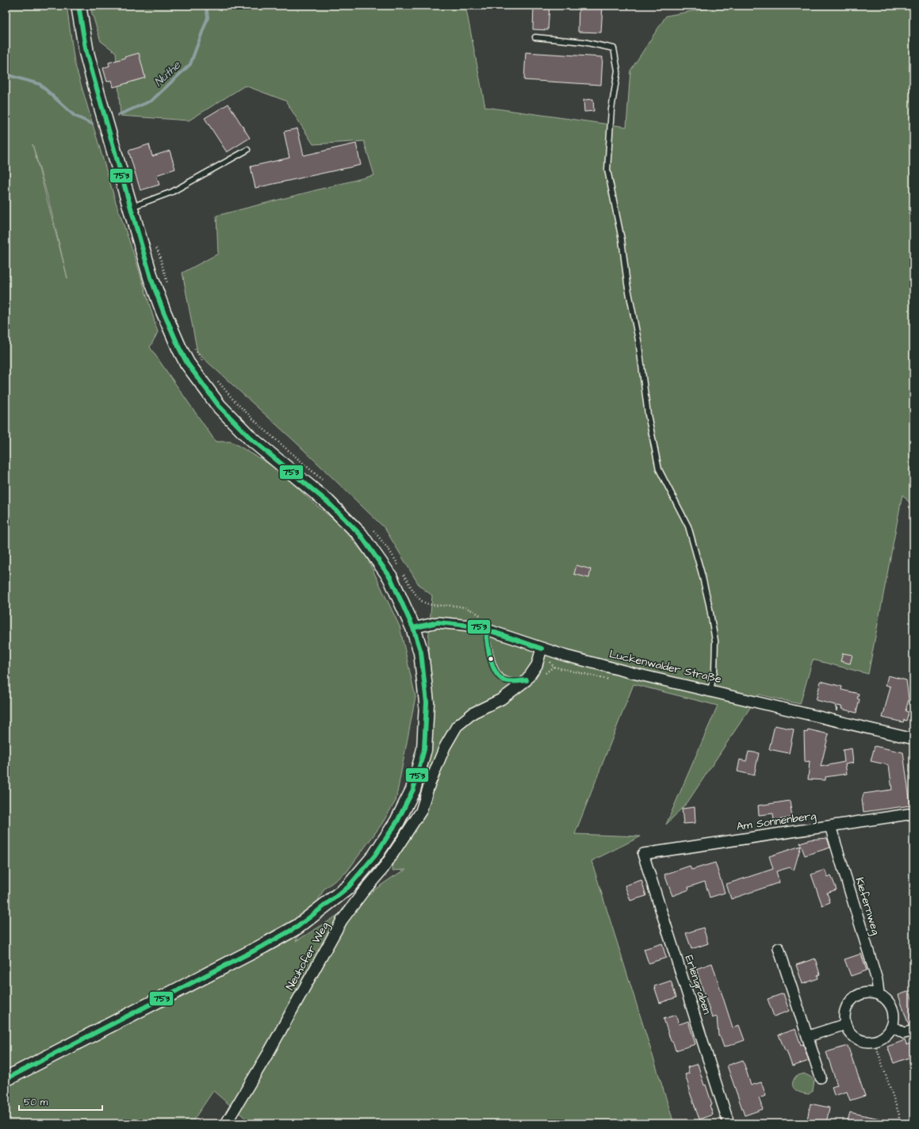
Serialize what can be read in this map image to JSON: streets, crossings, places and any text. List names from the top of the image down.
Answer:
{
  "streets": {
    "street": [
      "Luckenwalder Straße",
      "Am Sonnenberg",
      "Kiefernweg",
      "Neuhofer Weg",
      "Erlengraben"
    ]
  },
  "crossings": [
    ["Luckenwalder Straße", "Neuhofer Weg"],
    ["Am Sonnenberg", "Kiefernweg"],
    ["Am Sonnenberg", "Erlengraben"]
  ],
  "water": ["Nuthe"],
  "lines": ["transit line 753"],
  "scale_bar": "50 m"
}
